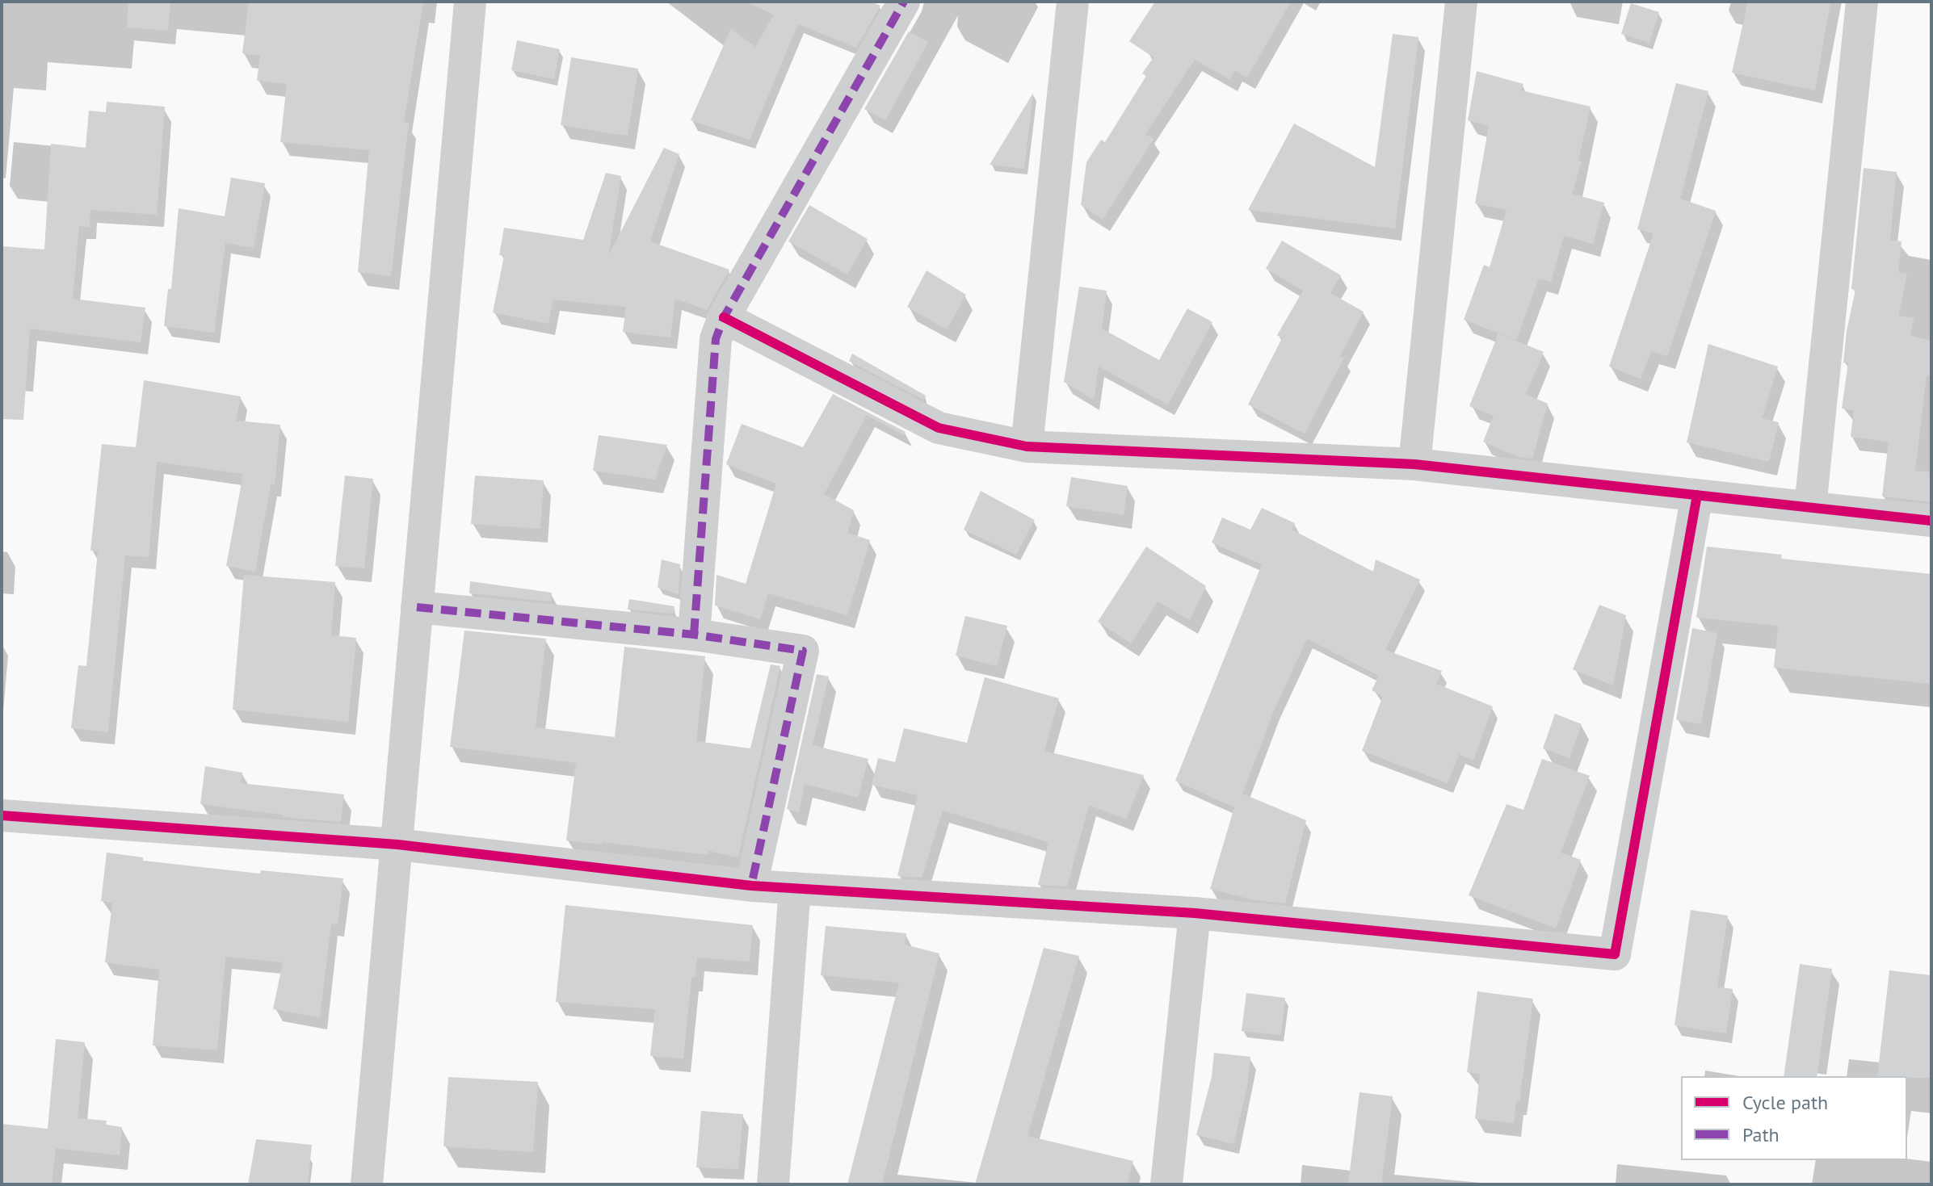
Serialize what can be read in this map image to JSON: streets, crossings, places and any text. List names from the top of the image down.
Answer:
{
  "legend": ["Cycle path", "Path"]
}
